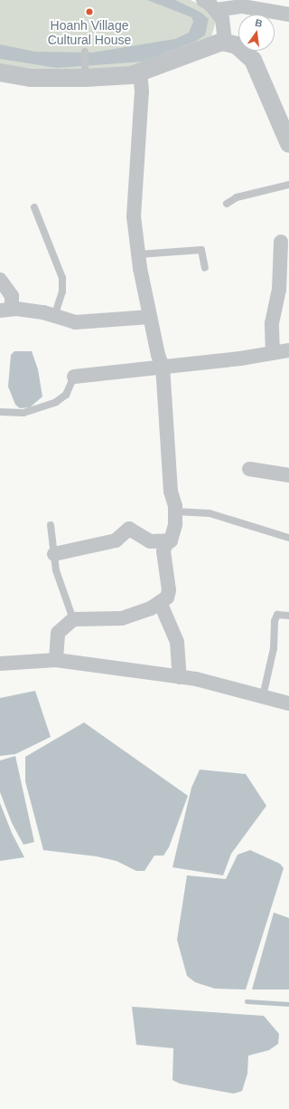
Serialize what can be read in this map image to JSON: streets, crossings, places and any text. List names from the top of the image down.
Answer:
{
  "places": ["Hoanh Village Cultural House"],
  "north": "top"
}
